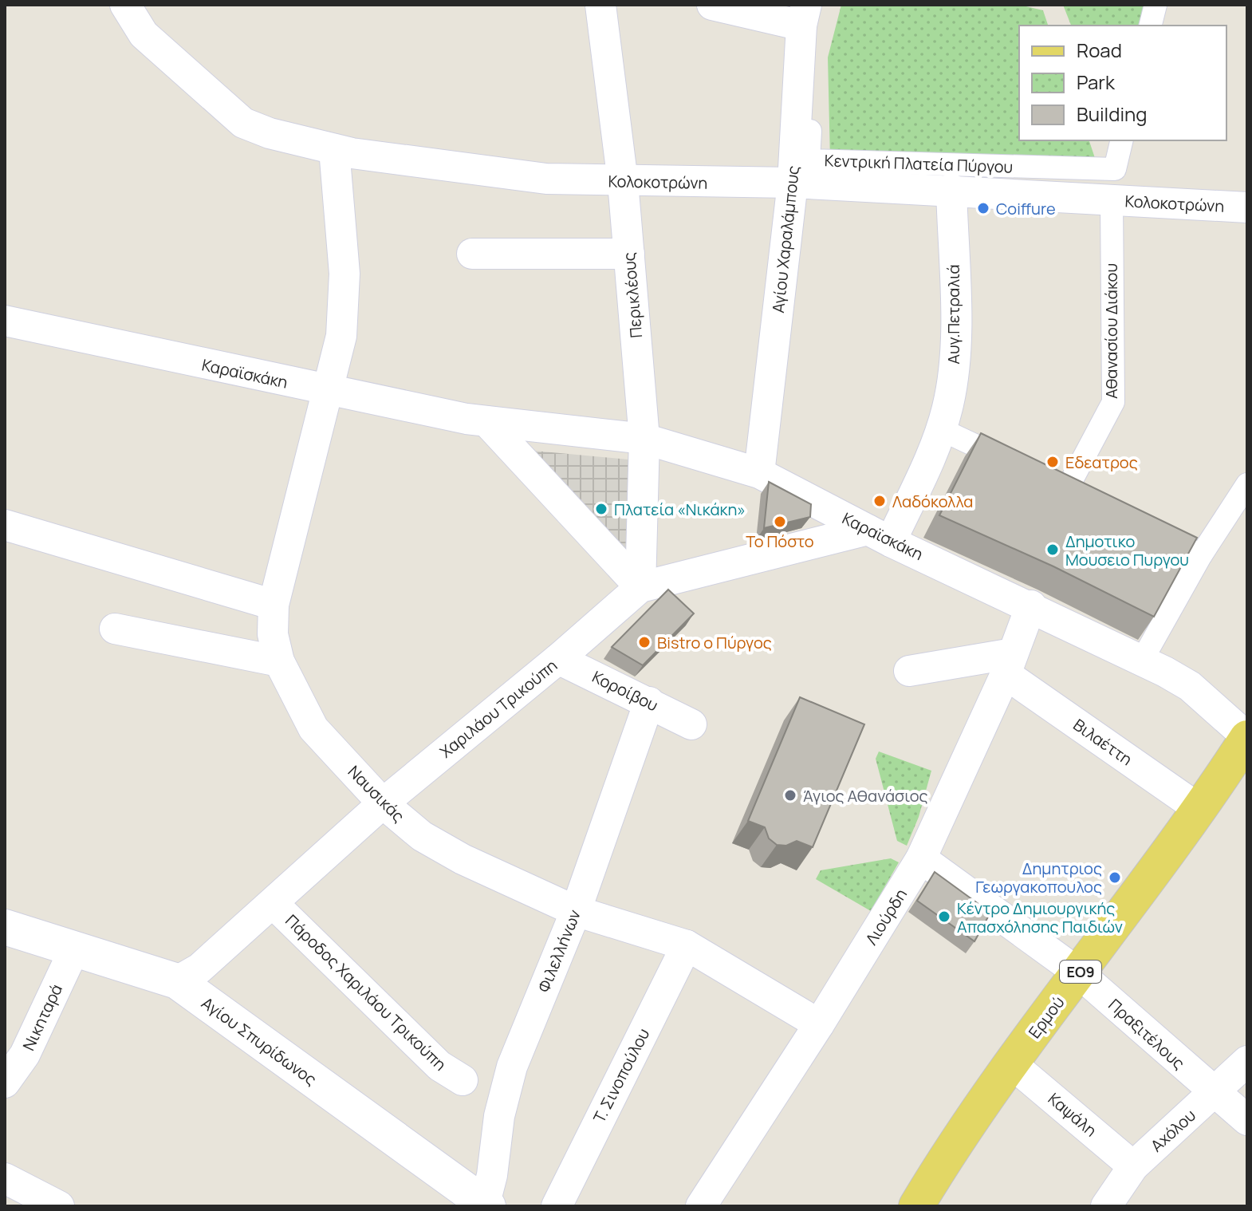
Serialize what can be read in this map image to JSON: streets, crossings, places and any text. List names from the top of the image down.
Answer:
{
  "streets": {
    "main road": ["ΕΟ9", "Ερμού"],
    "street": [
      "Κεντρική Πλατεία Πύργου",
      "Κολοκοτρώνη",
      "Αγίου Χαραλάμπους",
      "Περικλέους",
      "Αυγ.Πετραλιά",
      "Αθανασίου Διάκου",
      "Καραϊσκάκη",
      "Κοροίβου",
      "Χαριλάου Τρικούπη",
      "Βιλαέττη",
      "Ναυσικάς",
      "Λιούρδη",
      "Φιλελλήνων",
      "Πάροδος Χαριλάου Τρικούπη",
      "Νικηταρά",
      "Πραξιτέλους",
      "Αγίου Σπυρίδωνος",
      "Τ. Σινοπούλου",
      "Καψάλη",
      "Αχόλου"
    ]
  },
  "crossings": [
    ["Κεντρική Πλατεία Πύργου", "Αγίου Χαραλάμπους"],
    ["Κολοκοτρώνη", "Αγίου Χαραλάμπους"],
    ["Κολοκοτρώνη", "Περικλέους"],
    ["Κολοκοτρώνη", "Αυγ.Πετραλιά"],
    ["Κολοκοτρώνη", "Αθανασίου Διάκου"],
    ["Κολοκοτρώνη", "Ναυσικάς"],
    ["Αγίου Χαραλάμπους", "Καραϊσκάκη"],
    ["Περικλέους", "Καραϊσκάκη"],
    ["Περικλέους", "Χαριλάου Τρικούπη"],
    ["Αυγ.Πετραλιά", "Καραϊσκάκη"],
    ["Αυγ.Πετραλιά", "Χαριλάου Τρικούπη"],
    ["Καραϊσκάκη", "Χαριλάου Τρικούπη"],
    ["Καραϊσκάκη", "Ναυσικάς"],
    ["Καραϊσκάκη", "Λιούρδη"],
    ["Καραϊσκάκη", "Ερμού"],
    ["Κοροίβου", "Χαριλάου Τρικούπη"],
    ["Κοροίβου", "Φιλελλήνων"],
    ["Χαριλάου Τρικούπη", "Ναυσικάς"],
    ["Χαριλάου Τρικούπη", "Πάροδος Χαριλάου Τρικούπη"],
    ["Χαριλάου Τρικούπη", "Αγίου Σπυρίδωνος"],
    ["Βιλαέττη", "Λιούρδη"],
    ["Βιλαέττη", "Ερμού"],
    ["Ναυσικάς", "Λιούρδη"],
    ["Ναυσικάς", "Φιλελλήνων"],
    ["Ναυσικάς", "Τ. Σινοπούλου"],
    ["Λιούρδη", "Πραξιτέλους"],
    ["Φιλελλήνων", "Αγίου Σπυρίδωνος"],
    ["Νικηταρά", "Αγίου Σπυρίδωνος"],
    ["Ερμού", "Πραξιτέλους"],
    ["Ερμού", "Καψάλη"],
    ["Πραξιτέλους", "Αχόλου"],
    ["Καψάλη", "Αχόλου"]
  ],
  "places": [
    "Coiffure",
    "Εδεατρος",
    "Λαδόκολλα",
    "Πλατεία «Νικάκη»",
    "Το Πόστο",
    "Δημοτικο Μουσειο Πυργου",
    "Bistro ο Πύργος",
    "Άγιος Αθανάσιος",
    "Δημητριος Γεωργακοπουλος",
    "Κέντρο Δημιουργικής Απασχόλησης Παιδιών"
  ],
  "legend": ["Road", "Park", "Building"]
}
